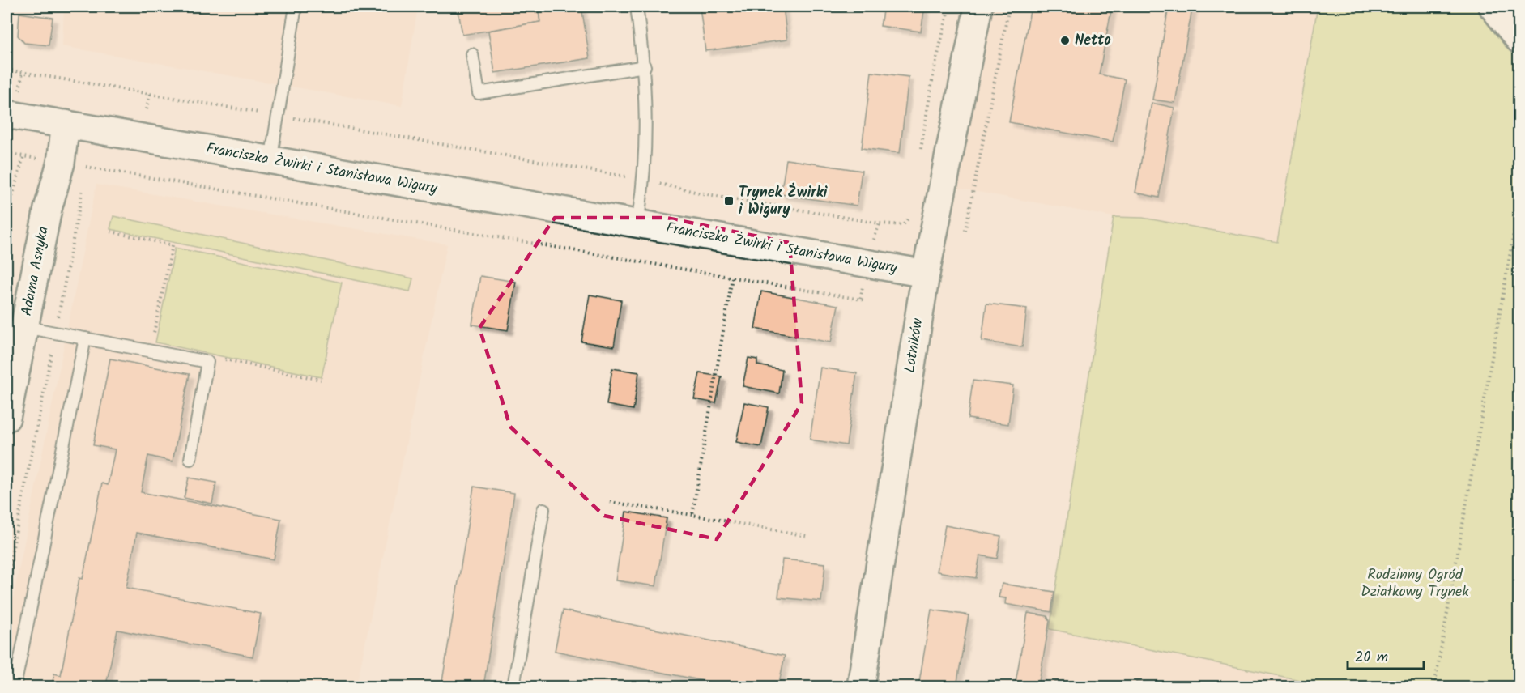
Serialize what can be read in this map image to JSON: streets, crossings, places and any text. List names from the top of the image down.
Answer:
{
  "streets": {
    "street": ["Franciszka Żwirki i Stanisława Wigury", "Adama Asnyka", "Lotników"]
  },
  "crossings": [
    ["Franciszka Żwirki i Stanisława Wigury", "Adama Asnyka"],
    ["Franciszka Żwirki i Stanisława Wigury", "Lotników"]
  ],
  "parks": ["Rodzinny Ogród Działkowy Trynek"],
  "places": {
    "other": ["Netto"],
    "transit": ["Trynek Żwirki i Wigury"]
  },
  "scale_bar": "20 m"
}
